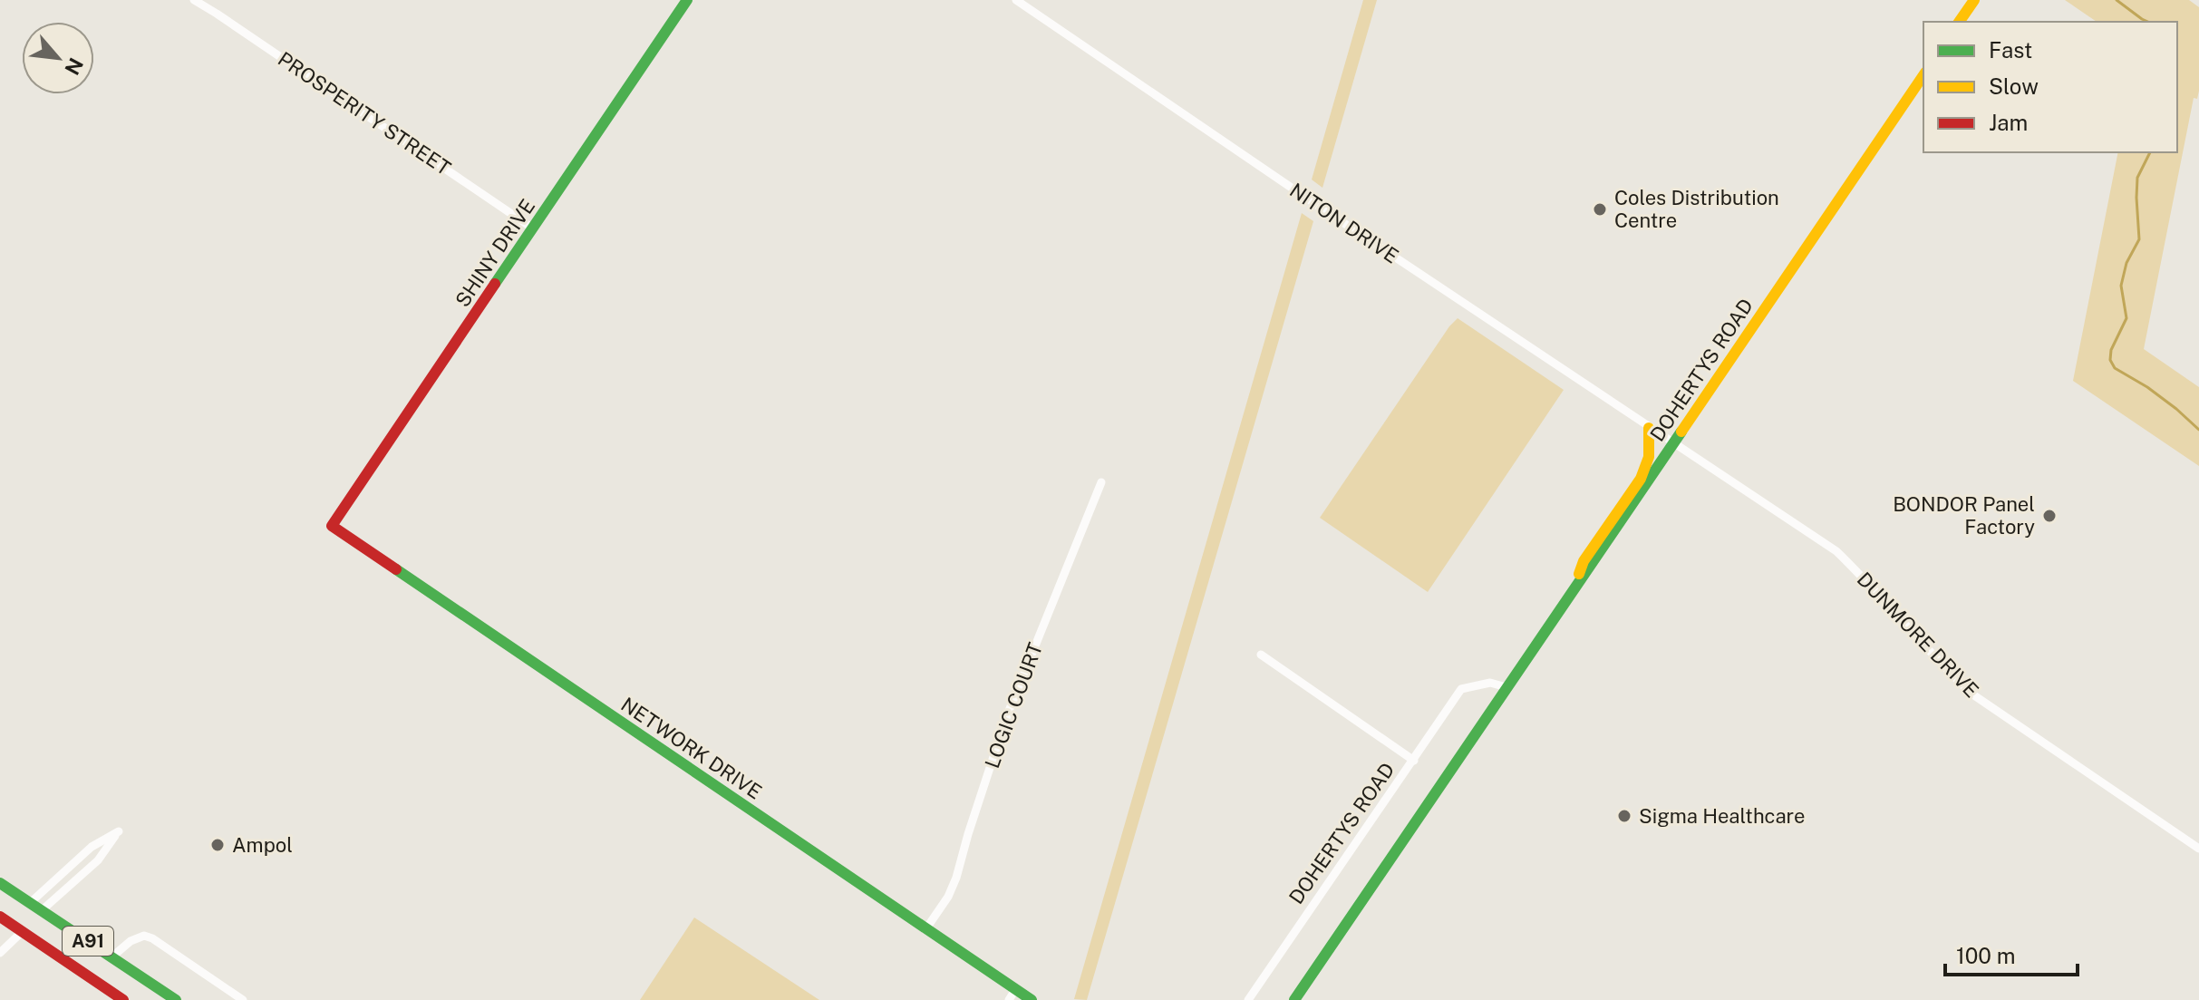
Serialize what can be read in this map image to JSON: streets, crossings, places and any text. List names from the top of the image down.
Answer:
{
  "streets": {
    "main road": [
      "SHINY DRIVE",
      "DOHERTYS ROAD",
      "NETWORK DRIVE",
      "A91"
    ],
    "street": [
      "PROSPERITY STREET",
      "NITON DRIVE",
      "DUNMORE DRIVE",
      "LOGIC COURT"
    ]
  },
  "crossings": [
    ["PROSPERITY STREET", "SHINY DRIVE"],
    ["NITON DRIVE", "DOHERTYS ROAD"],
    ["NITON DRIVE", "DUNMORE DRIVE"],
    ["SHINY DRIVE", "NETWORK DRIVE"],
    ["DOHERTYS ROAD", "DUNMORE DRIVE"],
    ["LOGIC COURT", "NETWORK DRIVE"]
  ],
  "places": [
    "Coles Distribution Centre",
    "BONDOR Panel Factory",
    "Sigma Healthcare",
    "Ampol"
  ],
  "legend": ["Fast", "Slow", "Jam"],
  "scale_bar": "100 m",
  "north": "bottom right"
}
